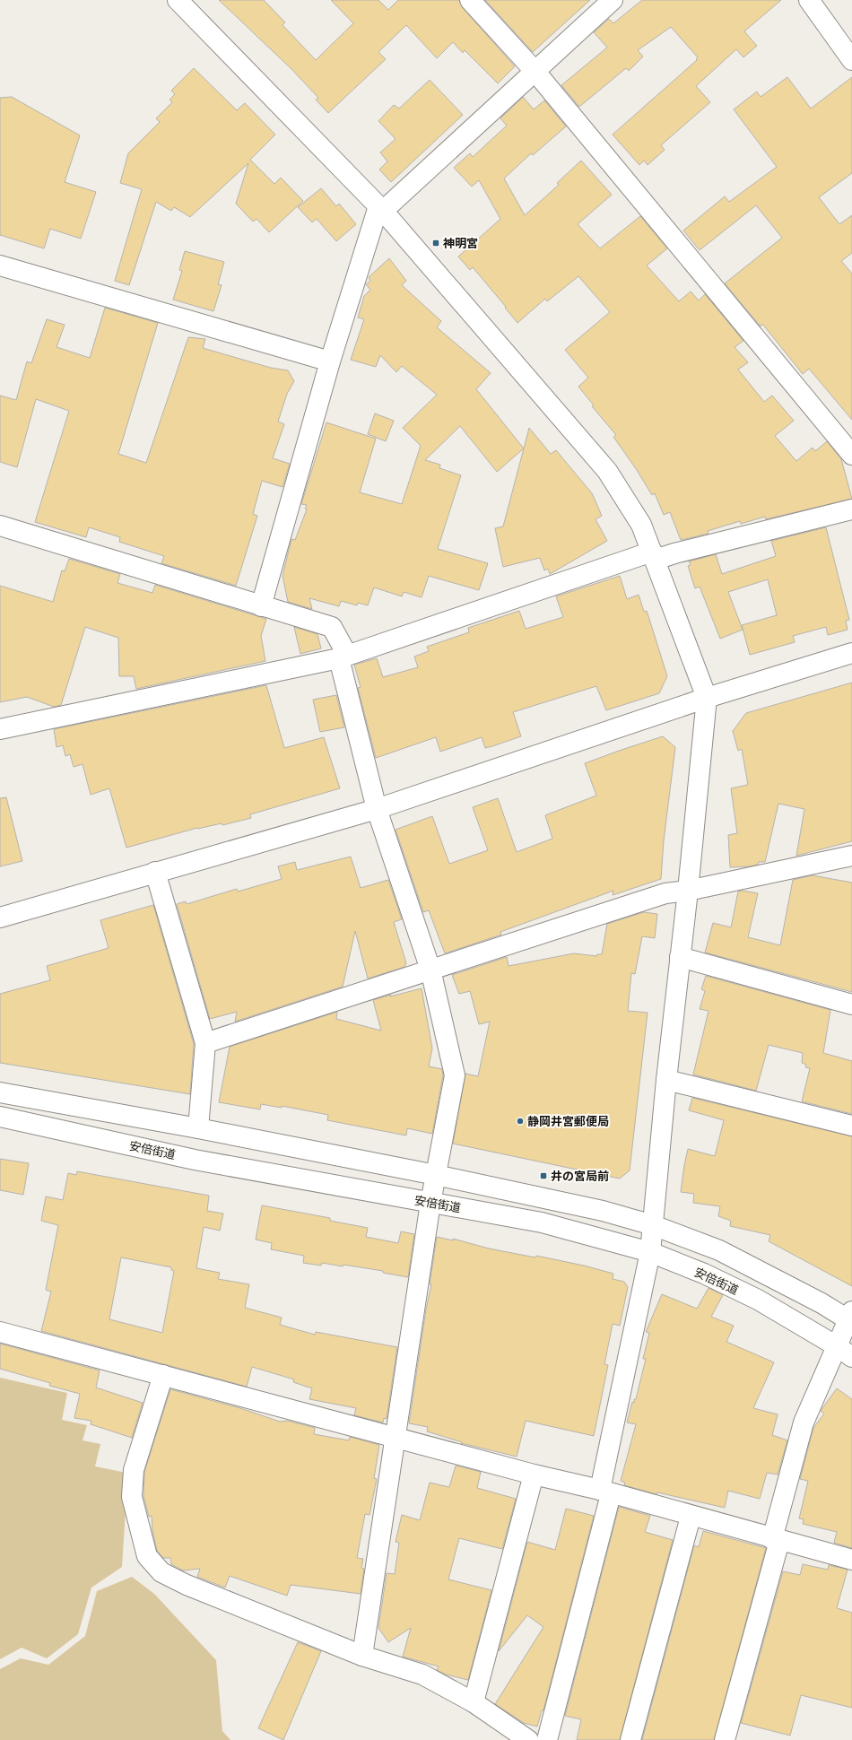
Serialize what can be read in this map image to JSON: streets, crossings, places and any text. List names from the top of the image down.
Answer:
{
  "streets": {
    "street": ["安倍街道"]
  },
  "places": {
    "transit": ["神明宮", "井の宮局前"],
    "other": ["静岡井宮郵便局"]
  }
}
